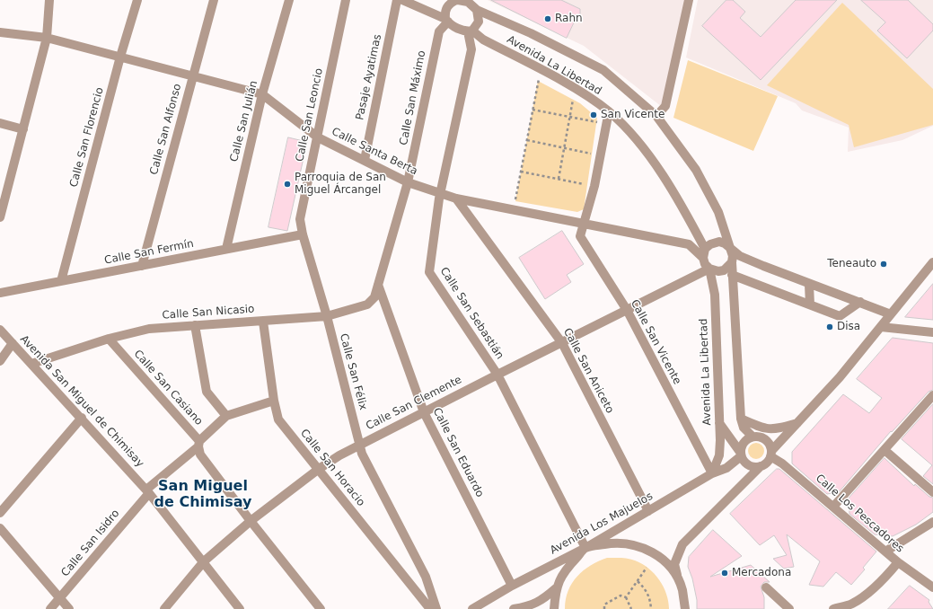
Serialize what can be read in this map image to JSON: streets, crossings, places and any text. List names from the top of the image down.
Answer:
{
  "streets": {
    "street": [
      "Avenida La Libertad",
      "Pasaje Ayatimas",
      "Calle San Máximo",
      "Calle San Leoncio",
      "Calle San Julián",
      "Calle San Alfonso",
      "Calle San Florencio",
      "Calle Santa Berta",
      "Calle San Fermín",
      "Calle San Nicasio",
      "Calle San Sebastián",
      "Calle San Vicente",
      "Calle San Aniceto",
      "Calle San Félix",
      "Calle San Casiano",
      "Avenida San Miguel de Chimisay",
      "Calle San Clemente",
      "Calle San Eduardo",
      "Calle San Horacio",
      "Calle Los Pescadores",
      "Avenida Los Majuelos",
      "Calle San Isidro"
    ]
  },
  "crossings": [
    ["Avenida La Libertad", "Calle San Máximo"],
    ["Avenida La Libertad", "Calle Santa Berta"],
    ["Avenida La Libertad", "Calle San Sebastián"],
    ["Avenida La Libertad", "Calle San Vicente"],
    ["Avenida La Libertad", "Calle San Clemente"],
    ["Avenida La Libertad", "Avenida Los Majuelos"],
    ["Pasaje Ayatimas", "Calle Santa Berta"],
    ["Calle San Máximo", "Calle Santa Berta"],
    ["Calle San Máximo", "Calle San Nicasio"],
    ["Calle San Máximo", "Calle San Sebastián"],
    ["Calle San Máximo", "Calle San Eduardo"],
    ["Calle San Leoncio", "Calle Santa Berta"],
    ["Calle San Leoncio", "Calle San Fermín"],
    ["Calle San Leoncio", "Calle San Félix"],
    ["Calle San Julián", "Calle Santa Berta"],
    ["Calle San Julián", "Calle San Fermín"],
    ["Calle San Alfonso", "Calle Santa Berta"],
    ["Calle San Alfonso", "Calle San Fermín"],
    ["Calle San Florencio", "Calle Santa Berta"],
    ["Calle San Florencio", "Calle San Fermín"],
    ["Calle Santa Berta", "Calle San Sebastián"],
    ["Calle Santa Berta", "Calle San Vicente"],
    ["Calle Santa Berta", "Calle San Aniceto"],
    ["Calle Santa Berta", "Calle San Clemente"],
    ["Calle San Fermín", "Calle San Félix"],
    ["Calle San Nicasio", "Calle San Félix"],
    ["Calle San Nicasio", "Calle San Casiano"],
    ["Calle San Nicasio", "Avenida San Miguel de Chimisay"],
    ["Calle San Nicasio", "Calle San Eduardo"],
    ["Calle San Nicasio", "Calle San Horacio"],
    ["Calle San Sebastián", "Calle San Clemente"],
    ["Calle San Sebastián", "Avenida Los Majuelos"],
    ["Calle San Vicente", "Calle San Clemente"],
    ["Calle San Vicente", "Avenida Los Majuelos"],
    ["Calle San Aniceto", "Calle San Clemente"],
    ["Calle San Aniceto", "Avenida Los Majuelos"],
    ["Calle San Félix", "Calle San Clemente"],
    ["Calle San Casiano", "Calle San Clemente"],
    ["Calle San Casiano", "Calle San Isidro"],
    ["Avenida San Miguel de Chimisay", "Calle San Clemente"],
    ["Avenida San Miguel de Chimisay", "Calle San Isidro"],
    ["Calle San Clemente", "Calle San Eduardo"],
    ["Calle San Clemente", "Calle San Horacio"],
    ["Calle San Eduardo", "Avenida Los Majuelos"],
    ["Calle San Horacio", "Calle San Isidro"],
    ["Calle Los Pescadores", "Avenida Los Majuelos"]
  ],
  "districts": ["San Miguel de Chimisay"],
  "places": [
    "Rahn",
    "San Vicente",
    "Parroquia de San Miguel Árcangel",
    "Teneauto",
    "Disa",
    "Mercadona"
  ]
}
